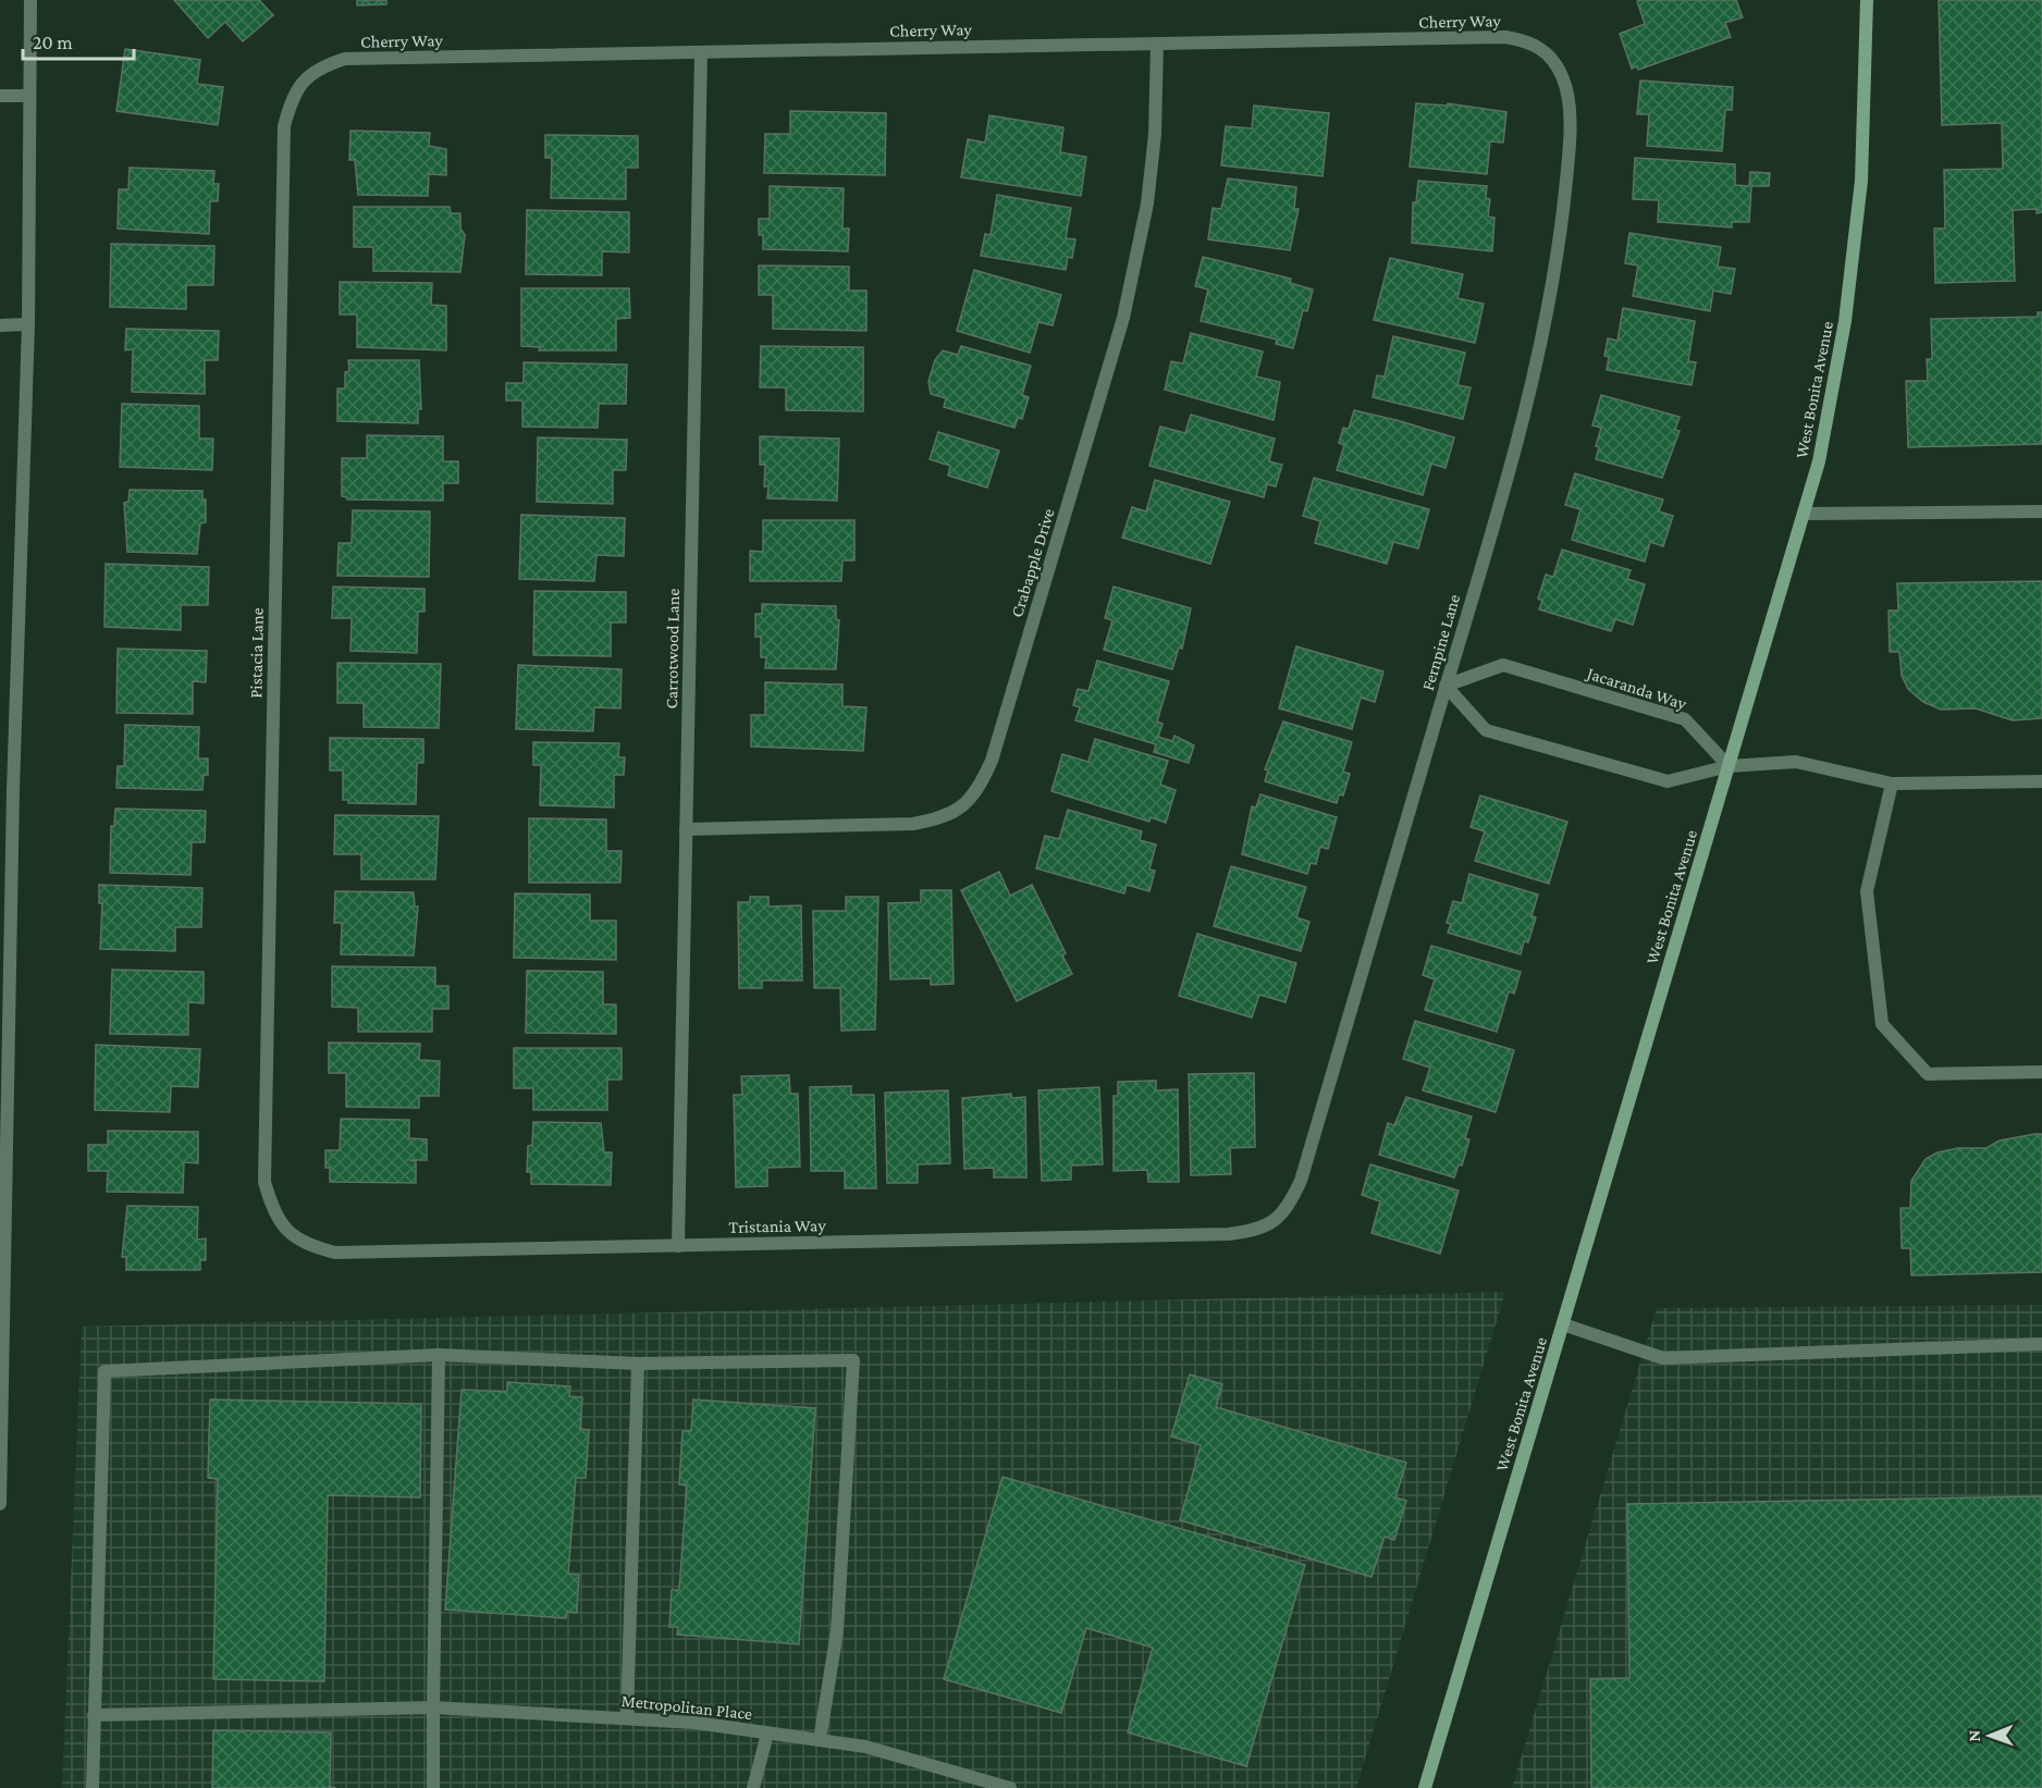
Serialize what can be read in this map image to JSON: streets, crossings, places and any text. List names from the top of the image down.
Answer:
{
  "streets": {
    "main road": ["West Bonita Avenue"],
    "street": [
      "Cherry Way",
      "Crabapple Drive",
      "Fernpine Lane",
      "Carrotwood Lane",
      "Pistacia Lane",
      "Jacaranda Way",
      "Tristania Way",
      "Metropolitan Place"
    ]
  },
  "crossings": [
    ["Cherry Way", "Crabapple Drive"],
    ["Cherry Way", "Fernpine Lane"],
    ["Cherry Way", "Carrotwood Lane"],
    ["Cherry Way", "Pistacia Lane"],
    ["West Bonita Avenue", "Jacaranda Way"],
    ["Crabapple Drive", "Carrotwood Lane"],
    ["Fernpine Lane", "Jacaranda Way"],
    ["Fernpine Lane", "Tristania Way"],
    ["Carrotwood Lane", "Tristania Way"],
    ["Pistacia Lane", "Tristania Way"]
  ],
  "scale_bar": "20 m",
  "north": "left"
}
